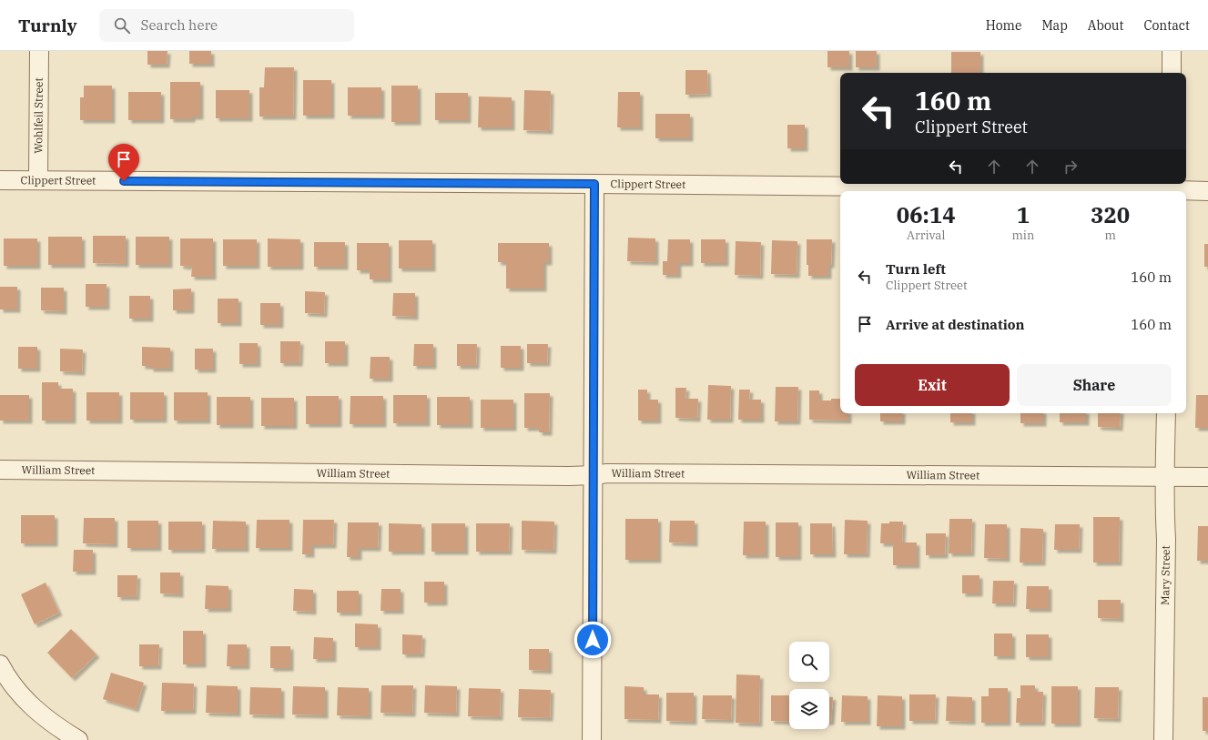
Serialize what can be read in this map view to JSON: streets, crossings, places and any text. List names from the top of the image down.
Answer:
{
  "streets": {
    "street": [
      "Wohlfeil Street",
      "Clippert Street",
      "William Street",
      "Mary Street"
    ]
  },
  "crossings": [
    ["Wohlfeil Street", "Clippert Street"],
    ["William Street", "Mary Street"]
  ],
  "page": {
    "header": "Turnly",
    "search": "Search here",
    "nav": [
      "Home",
      "Map",
      "About",
      "Contact"
    ],
    "turn": ["160 m", "Clippert Street"],
    "eta": [
      "06:14",
      "Arrival",
      "1",
      "min",
      "320",
      "m"
    ],
    "list": [
      {
        "name": "Turn left",
        "note": "Clippert Street",
        "value": "160 m"
      },
      {
        "name": "Arrive at destination",
        "value": "160 m"
      }
    ],
    "buttons": ["Exit", "Share"]
  }
}
